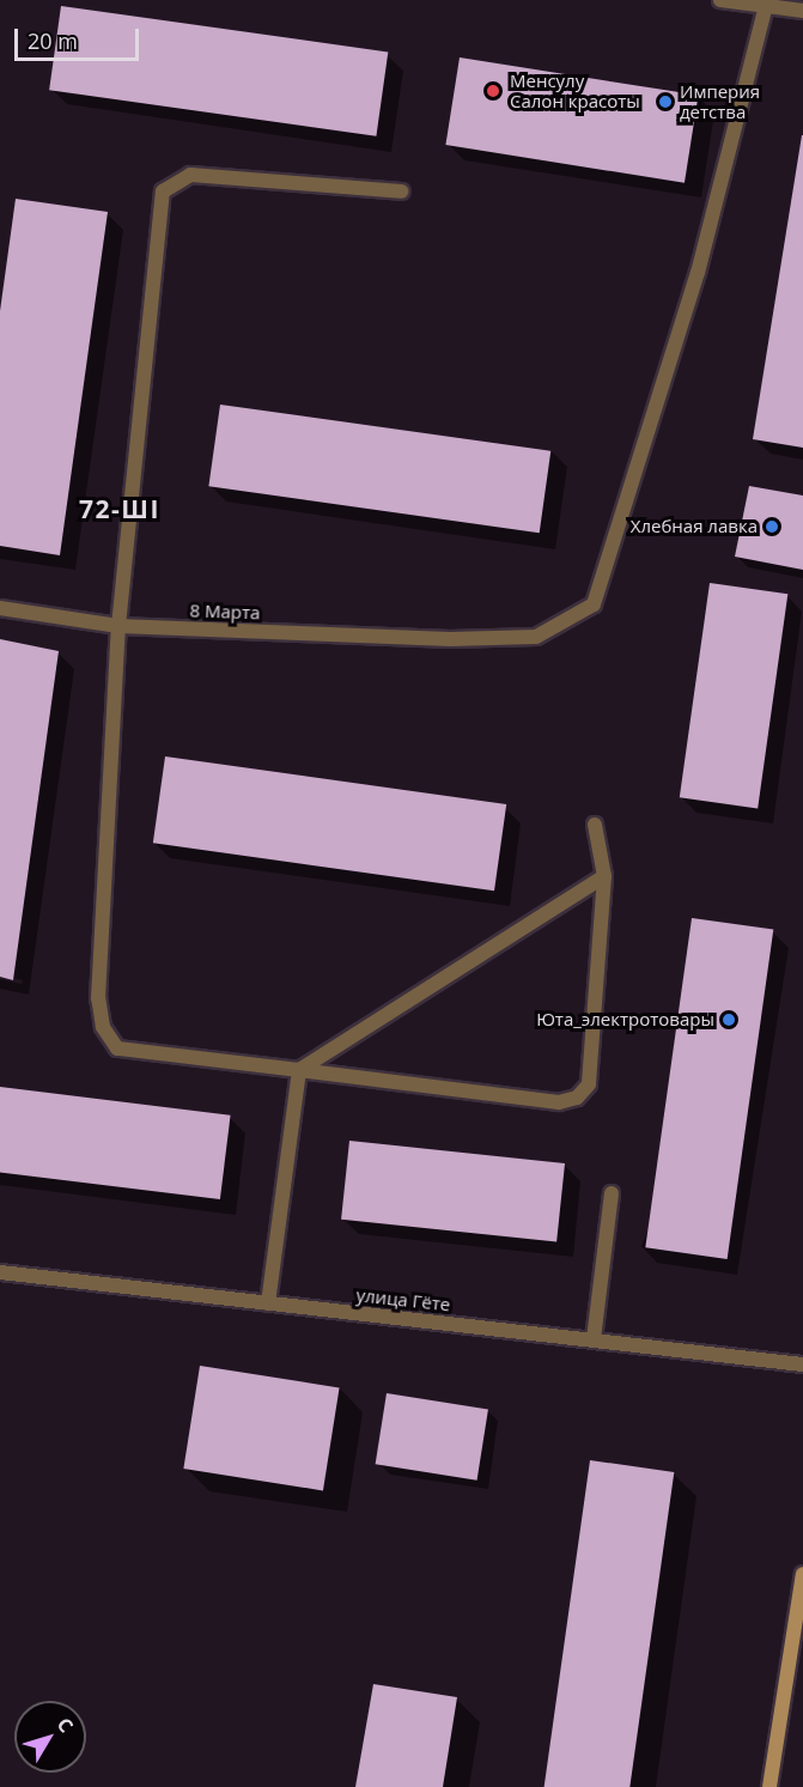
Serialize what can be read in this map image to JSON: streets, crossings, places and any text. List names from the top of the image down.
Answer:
{
  "streets": {
    "street": ["8 Марта", "улица Гёте"]
  },
  "districts": ["72-ШІ"],
  "places": [
    "Менсулу Салон красоты",
    "Империя детства",
    "Хлебная лавка",
    "Юта_электротовары"
  ],
  "scale_bar": "20 m",
  "north": "top right"
}
